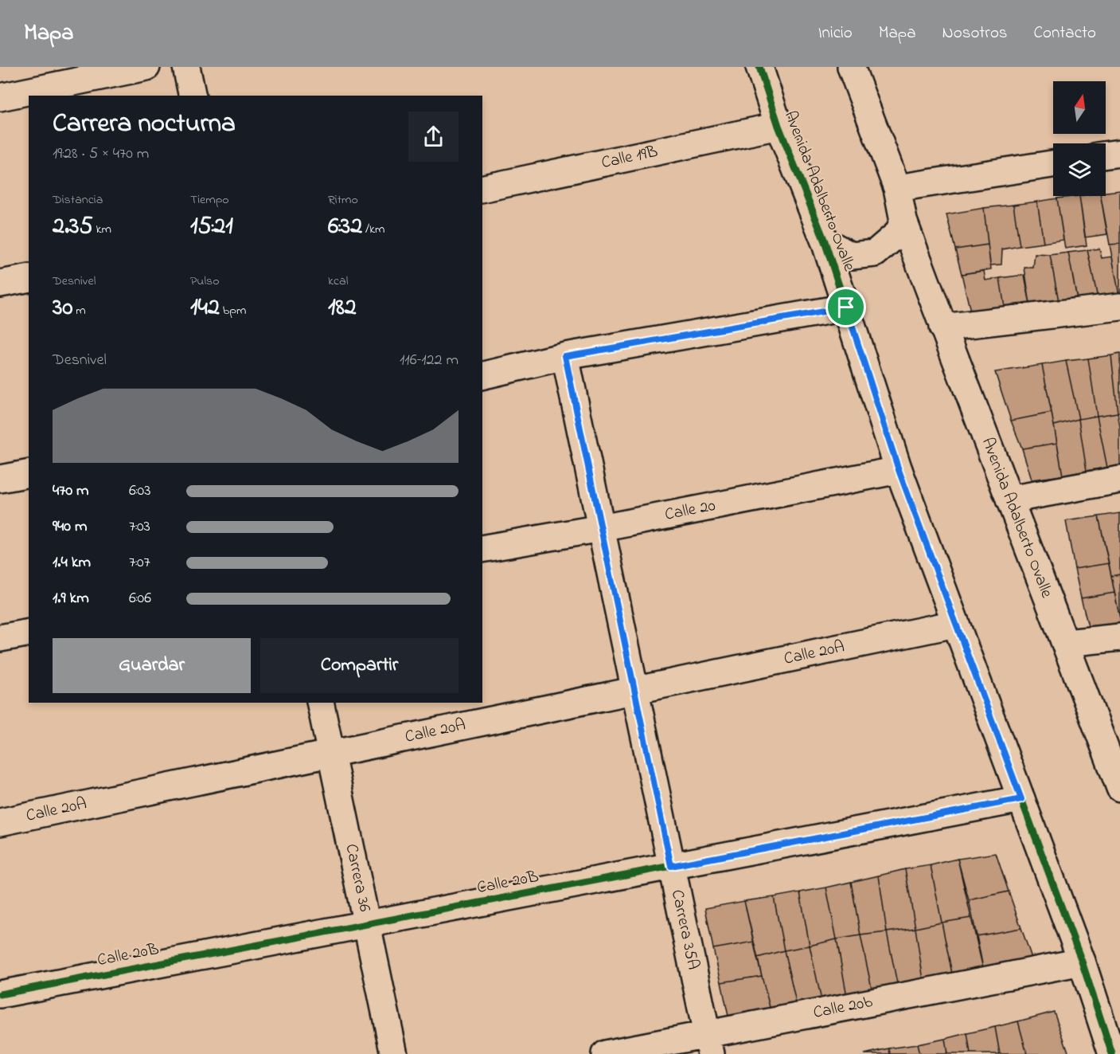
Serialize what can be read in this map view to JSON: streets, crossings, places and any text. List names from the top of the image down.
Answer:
{
  "streets": {
    "street": [
      "Calle 19B",
      "Avenida Adalberto Ovalle",
      "Calle 20",
      "Calle 20A",
      "Carrera 36",
      "Calle 20B",
      "Carrera 35A",
      "Calle 20b"
    ]
  },
  "crossings": [
    ["Calle 19B", "Avenida Adalberto Ovalle"],
    ["Avenida Adalberto Ovalle", "Calle 20"],
    ["Avenida Adalberto Ovalle", "Calle 20A"],
    ["Avenida Adalberto Ovalle", "Calle 20B"],
    ["Avenida Adalberto Ovalle", "Calle 20b"],
    ["Calle 20", "Carrera 35A"],
    ["Calle 20A", "Carrera 36"],
    ["Calle 20A", "Carrera 35A"],
    ["Carrera 36", "Calle 20B"],
    ["Calle 20B", "Carrera 35A"],
    ["Carrera 35A", "Calle 20b"]
  ],
  "north": "top",
  "page": {
    "header": "Mapa",
    "nav": [
      "Inicio",
      "Mapa",
      "Nosotros",
      "Contacto"
    ],
    "heading": ["Carrera nocturna", "19:28 · 5 × 470 m"],
    "stats": [
      ["Distancia", "2.35 km"],
      ["Tiempo", "15:21"],
      ["Ritmo", "6:32 /km"],
      ["Desnivel", "30 m"],
      ["Pulso", "142 bpm"],
      ["kcal", "182"]
    ],
    "chart": ["Desnivel", "116–122 m"],
    "list": [
      {
        "name": "470 m",
        "note": "6:03"
      },
      {
        "name": "940 m",
        "note": "7:03"
      },
      {
        "name": "1.4 km",
        "note": "7:07"
      },
      {
        "name": "1.9 km",
        "note": "6:06"
      }
    ],
    "buttons": ["Guardar", "Compartir"]
  }
}
